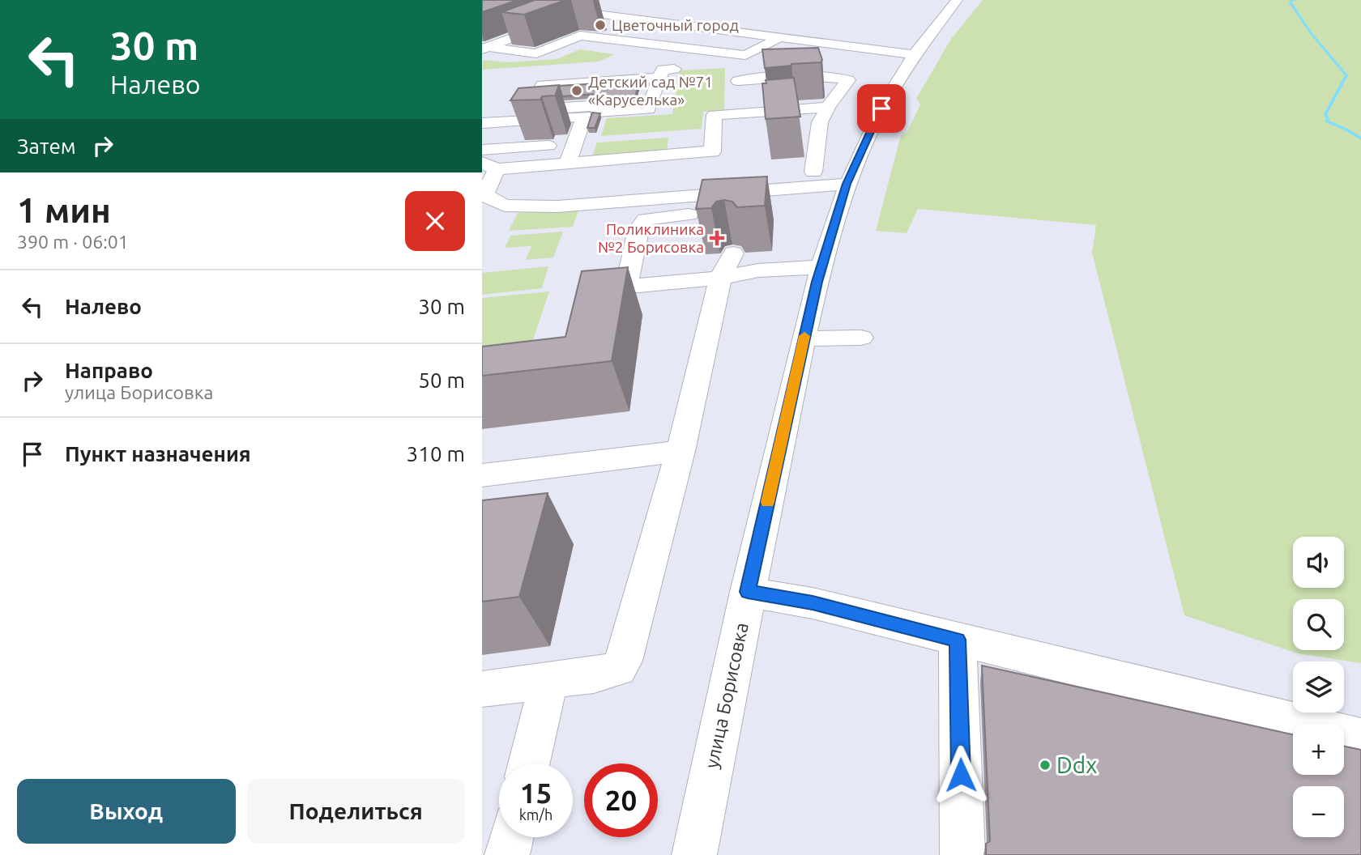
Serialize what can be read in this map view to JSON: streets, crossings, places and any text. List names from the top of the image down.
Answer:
{
  "streets": {
    "street": ["улица Борисовка"]
  },
  "places": {
    "other": ["Цветочный город", "Детский сад №71 «Каруселька»", "Ddx"],
    "health": ["Поликлиника №2 Борисовка"]
  },
  "page": {
    "turn": ["30 m", "Налево"],
    "then": "Затем",
    "heading": ["1 мин", "390 m · 06:01"],
    "list": [
      {
        "name": "Налево",
        "value": "30 m"
      },
      {
        "name": "Направо",
        "note": "улица Борисовка",
        "value": "50 m"
      },
      {
        "name": "Пункт назначения",
        "value": "310 m"
      }
    ],
    "map_buttons": ["+", "−"],
    "speed": "15 km/h",
    "limit": "20",
    "buttons": ["Выход", "Поделиться"]
  }
}
